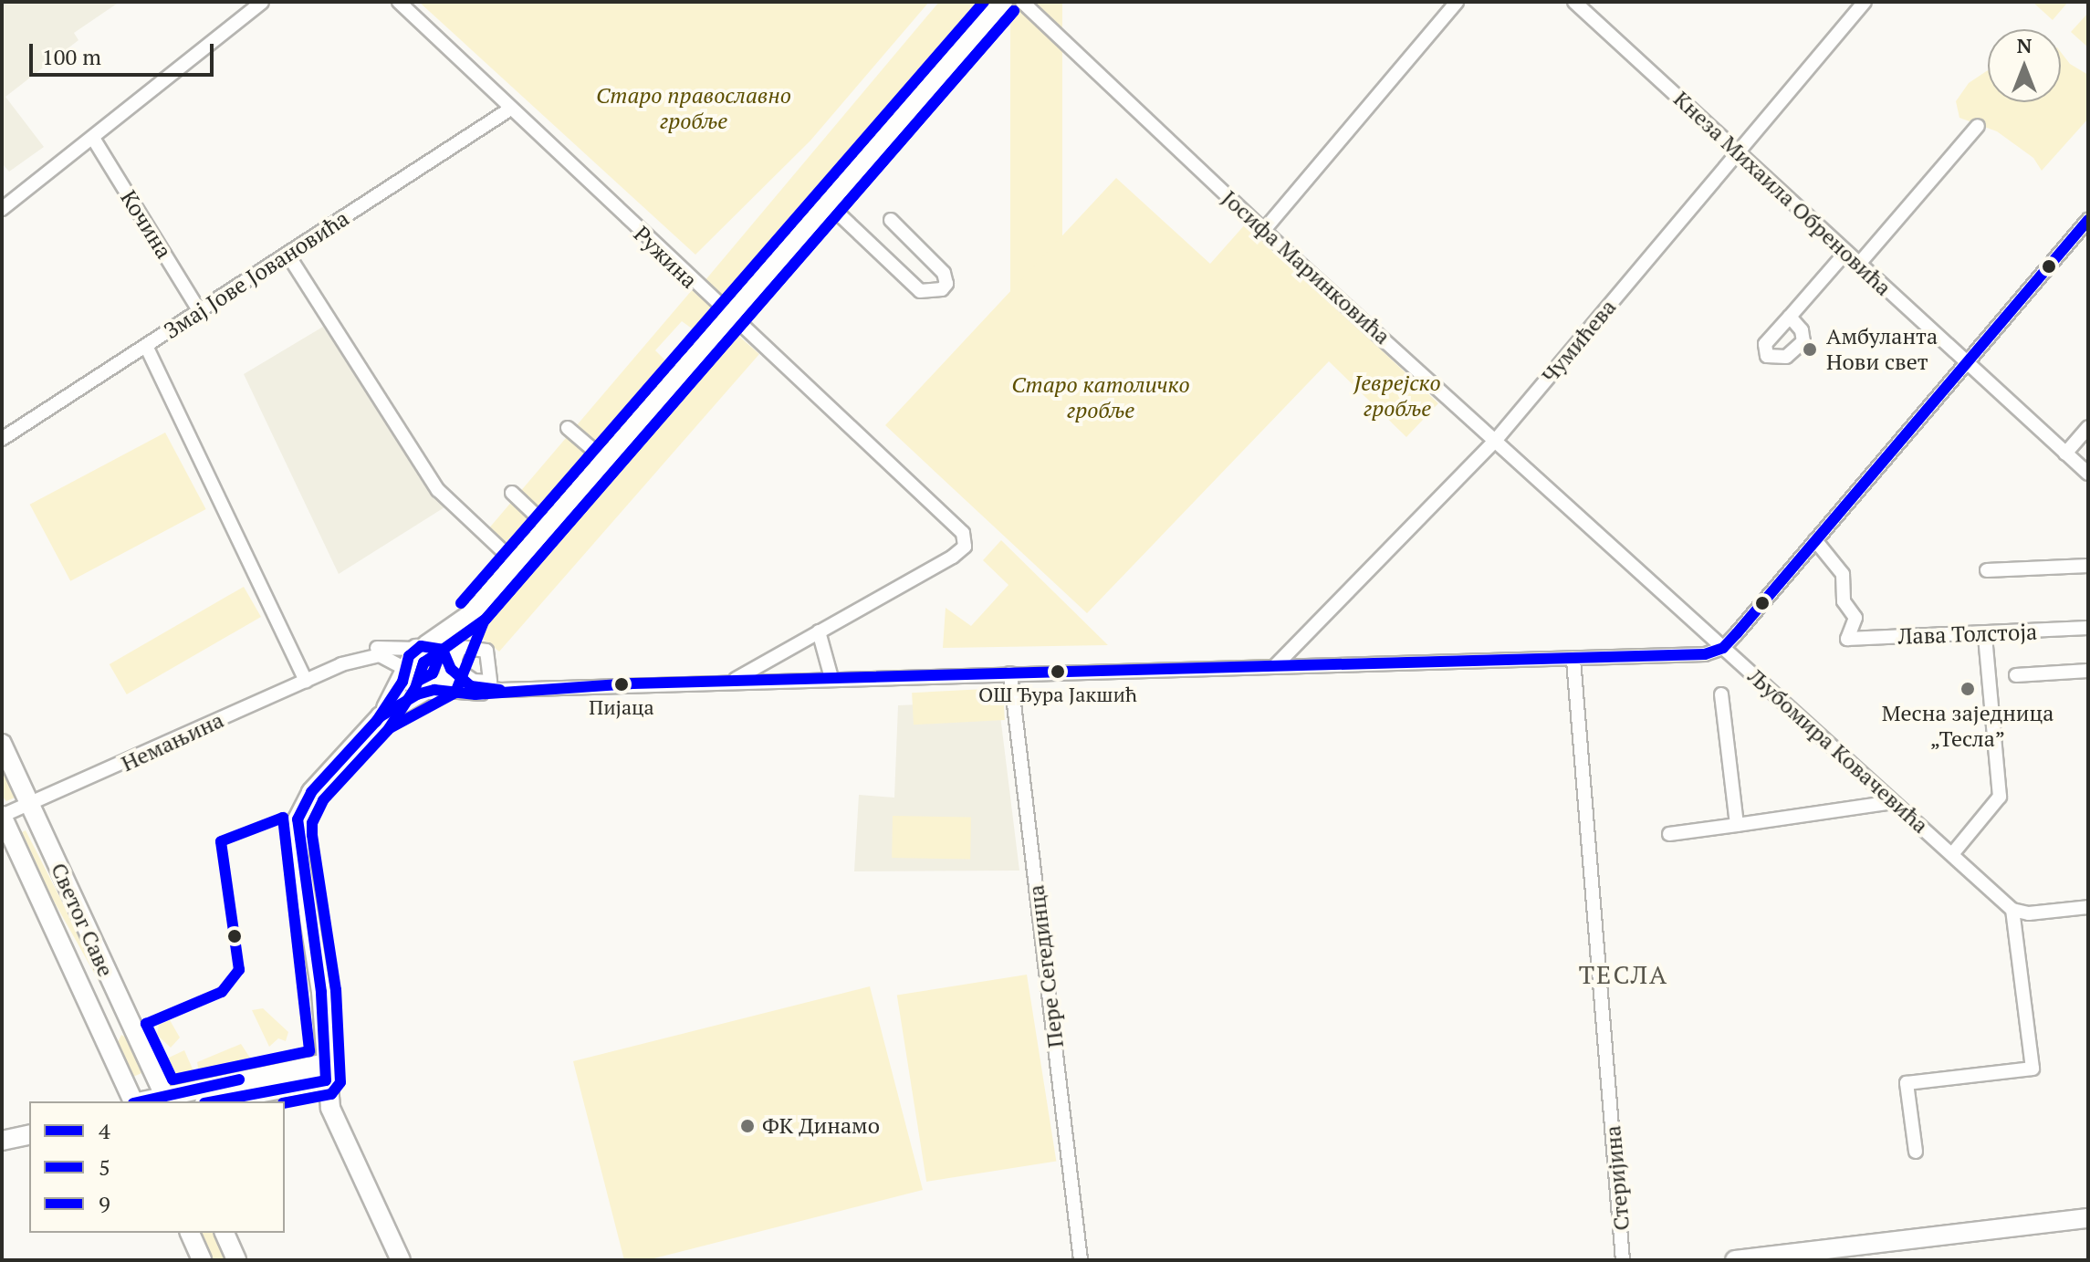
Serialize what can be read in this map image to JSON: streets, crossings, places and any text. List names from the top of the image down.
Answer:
{
  "streets": {
    "street": [
      "Кнеза Михаила Обреновића",
      "Кочина",
      "Ружина",
      "Јосифа Маринковића",
      "Змај Јове Јовановића",
      "Чумићева",
      "Лава Толстоја",
      "Немањина",
      "Љубомира Ковачевића",
      "Светог Саве",
      "Пере Сегединца",
      "Стеријина"
    ]
  },
  "crossings": [
    ["Кнеза Михаила Обреновића", "Чумићева"],
    ["Кочина", "Змај Јове Јовановића"],
    ["Ружина", "Змај Јове Јовановића"],
    ["Јосифа Маринковића", "Чумићева"],
    ["Јосифа Маринковића", "Љубомира Ковачевића"],
    ["Немањина", "Светог Саве"]
  ],
  "districts": ["ТЕСЛА"],
  "parks": ["Старо православно гробље", "Јеврејско гробље", "Старо католичко гробље"],
  "places": [
    "Амбуланта Нови свет",
    "ОШ Ђура Јакшић",
    "Пијаца",
    "Месна заједница „Тесла”",
    "ФК Динамо"
  ],
  "lines": ["transit line 9", "transit line 5", "transit line 4"],
  "legend": ["4", "5", "9"],
  "scale_bar": "100 m",
  "north": "top"
}
